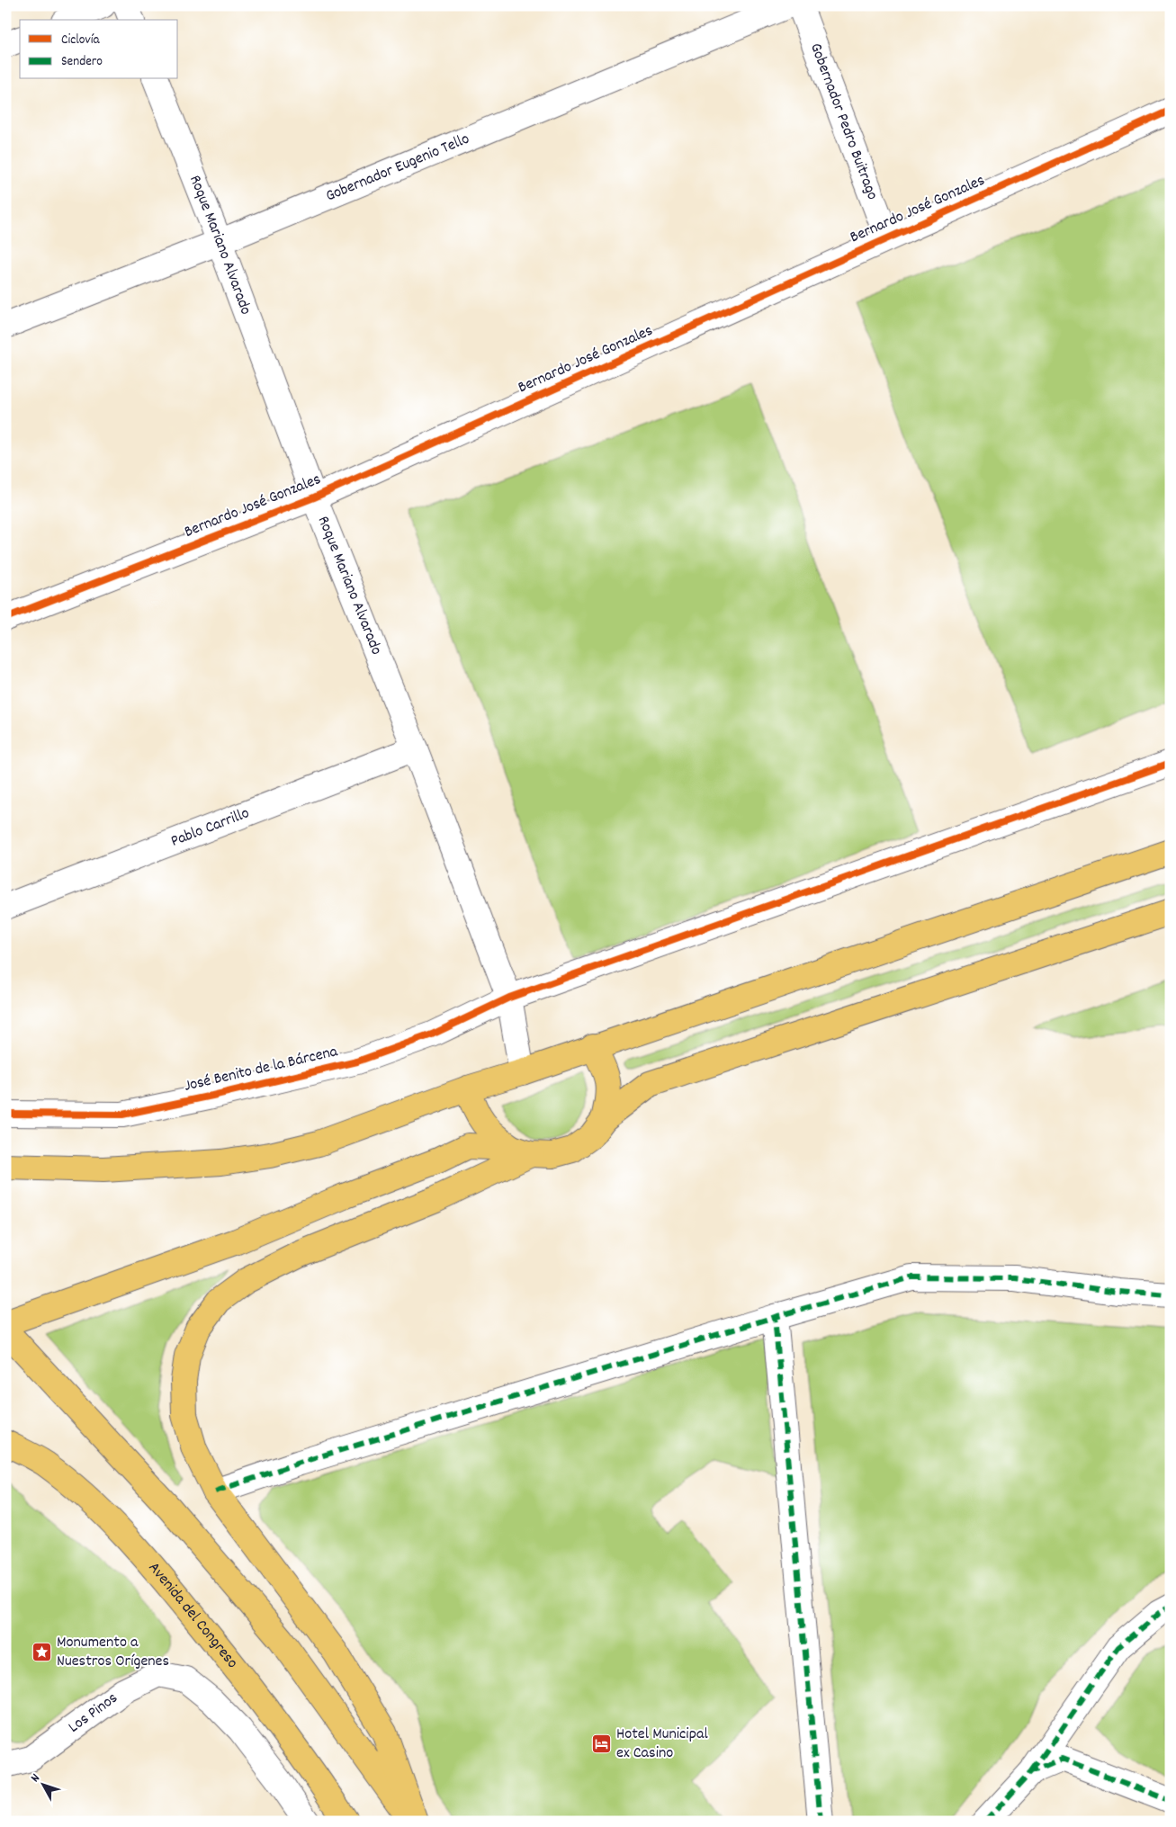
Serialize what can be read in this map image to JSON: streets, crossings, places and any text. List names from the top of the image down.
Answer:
{
  "streets": {
    "main road": ["Avenida del Congreso"],
    "street": [
      "Gobernador Pedro Buitrago",
      "Gobernador Eugenio Tello",
      "Bernardo José Gonzales",
      "Roque Mariano Alvarado",
      "Pablo Carrillo",
      "José Benito de la Bárcena",
      "Los Pinos"
    ]
  },
  "crossings": [
    ["Gobernador Pedro Buitrago", "Bernardo José Gonzales"],
    ["Gobernador Eugenio Tello", "Roque Mariano Alvarado"],
    ["Bernardo José Gonzales", "Roque Mariano Alvarado"],
    ["Roque Mariano Alvarado", "Pablo Carrillo"],
    ["Roque Mariano Alvarado", "José Benito de la Bárcena"]
  ],
  "places": {
    "place": ["Monumento a Nuestros Orígenes"],
    "hotel": ["Hotel Municipal ex Casino"]
  },
  "legend": ["Ciclovía", "Sendero"],
  "north": "top left"
}
